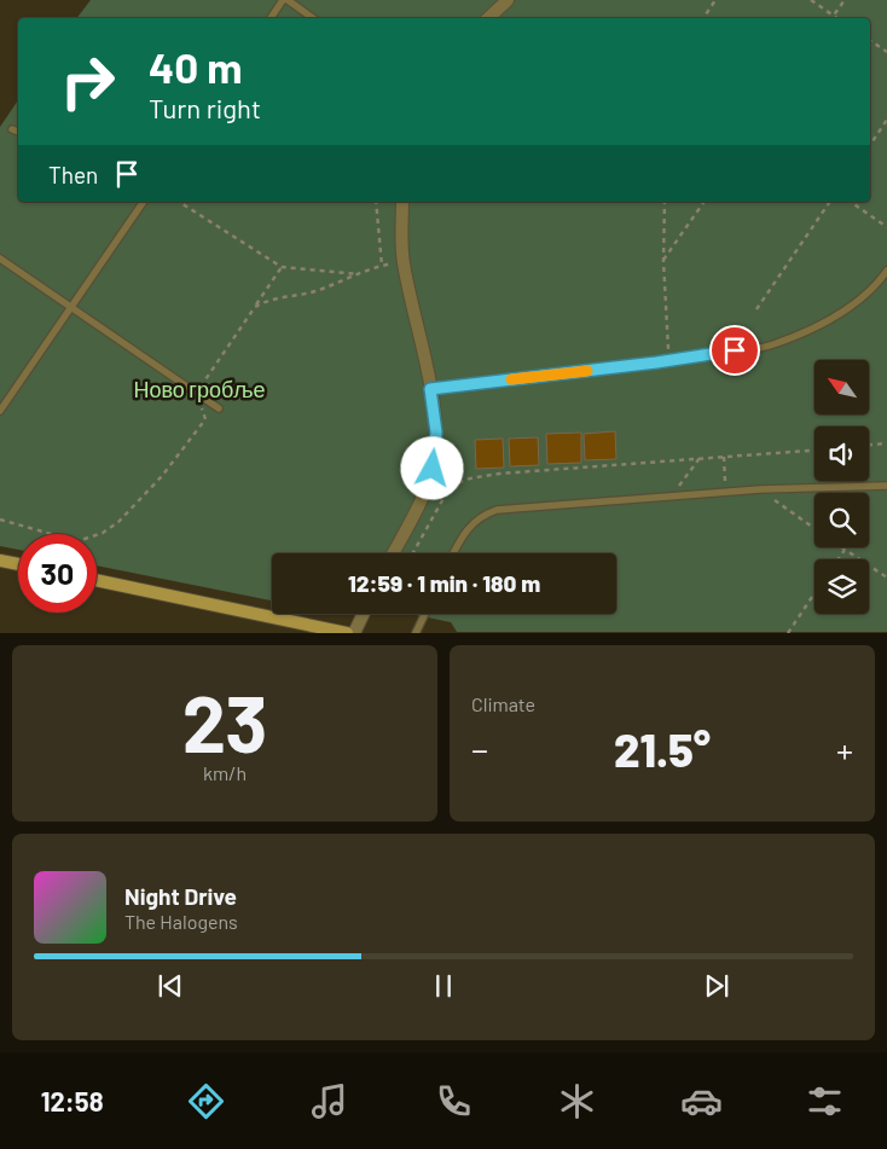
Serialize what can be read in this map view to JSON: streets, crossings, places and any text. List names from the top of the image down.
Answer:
{
  "parks": ["Ново гробље"],
  "north": "top left",
  "page": {
    "turn": ["40 m", "Turn right"],
    "then": "Then",
    "limit": "30",
    "trip": "12:59 · 1 min · 180 m",
    "tile": [
      ["23", "km/h"],
      "Climate"
    ],
    "heat": ["−", "21.5°", "+"],
    "song": ["Night Drive", "The Halogens"],
    "tabs": "12:58"
  }
}
